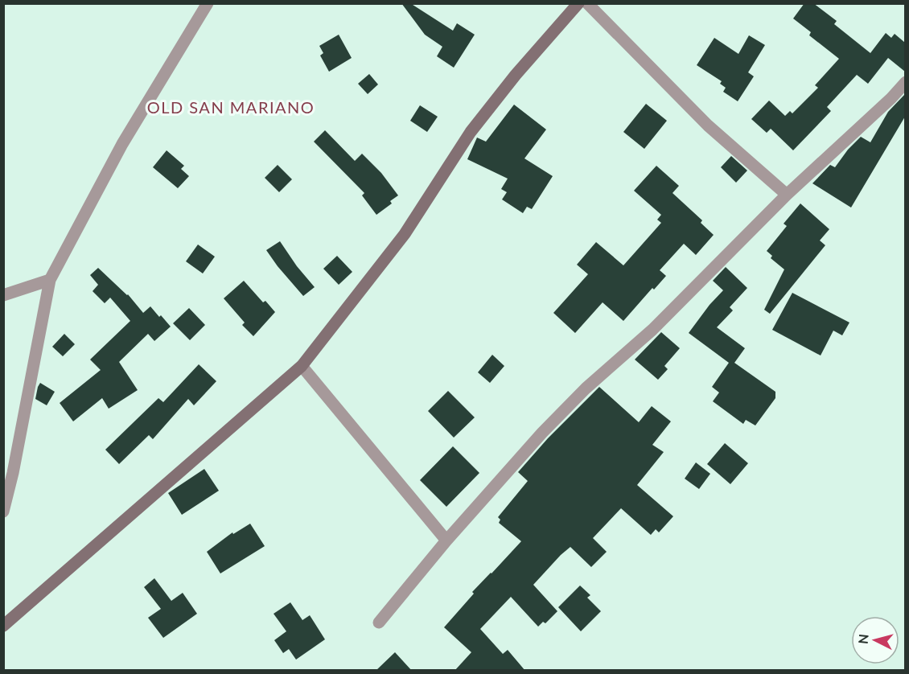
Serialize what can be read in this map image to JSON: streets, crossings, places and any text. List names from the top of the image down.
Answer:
{
  "districts": ["OLD SAN MARIANO"],
  "north": "left"
}
